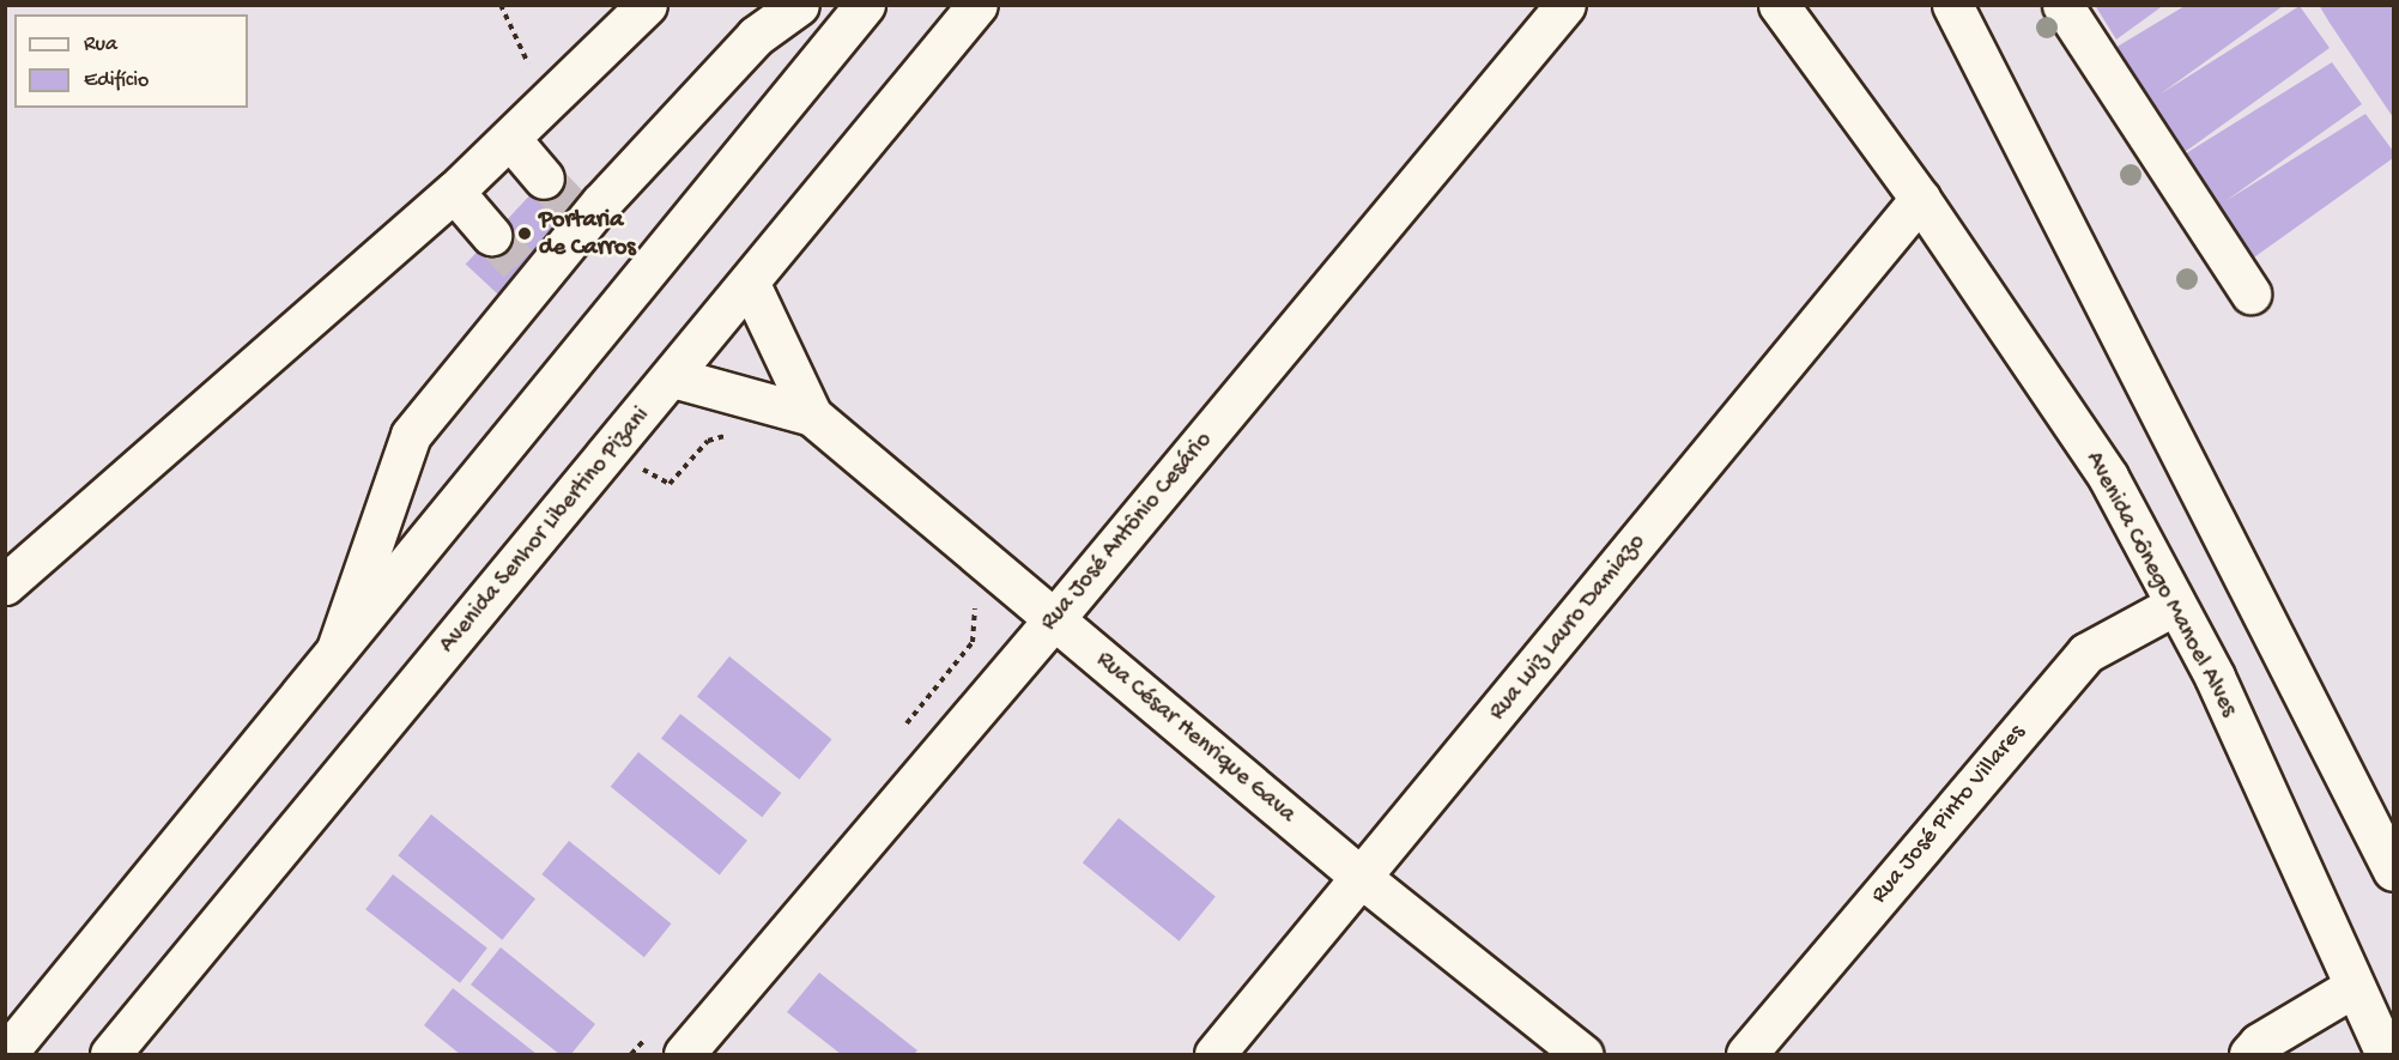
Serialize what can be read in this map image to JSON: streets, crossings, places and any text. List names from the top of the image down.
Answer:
{
  "streets": {
    "street": [
      "Avenida Senhor Libertino Pizani",
      "Rua José Antônio Cesário",
      "Avenida Cônego Manoel Alves",
      "Rua Luiz Lauro Damiazo",
      "Rua César Henrique Gava",
      "Rua José Pinto Villares"
    ]
  },
  "crossings": [
    ["Avenida Senhor Libertino Pizani", "Rua César Henrique Gava"],
    ["Rua José Antônio Cesário", "Rua César Henrique Gava"],
    ["Avenida Cônego Manoel Alves", "Rua Luiz Lauro Damiazo"],
    ["Avenida Cônego Manoel Alves", "Rua José Pinto Villares"],
    ["Rua Luiz Lauro Damiazo", "Rua César Henrique Gava"]
  ],
  "places": ["Portaria de Carros"],
  "legend": ["Rua", "Edifício"]
}
